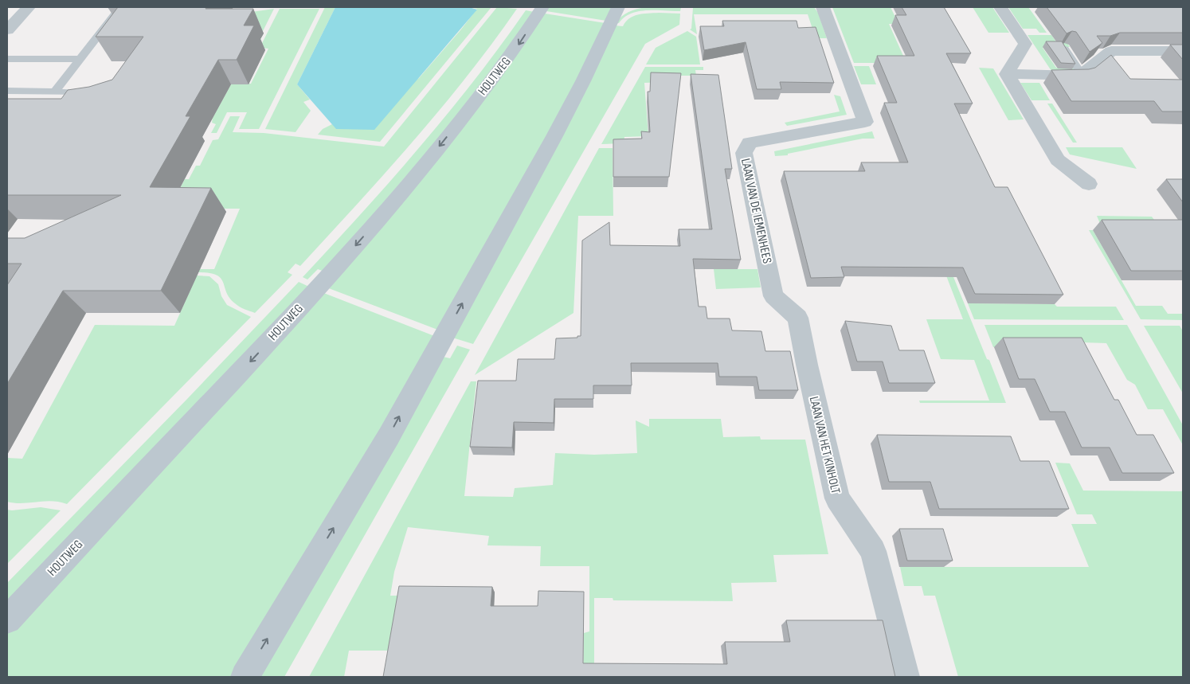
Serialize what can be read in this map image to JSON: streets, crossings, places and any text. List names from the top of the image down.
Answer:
{
  "streets": {
    "street": ["HOUTWEG", "LAAN VAN DE IEMENHEES", "LAAN VAN HET KINHOLT"]
  },
  "crossings": [
    ["LAAN VAN DE IEMENHEES", "LAAN VAN HET KINHOLT"]
  ]
}
